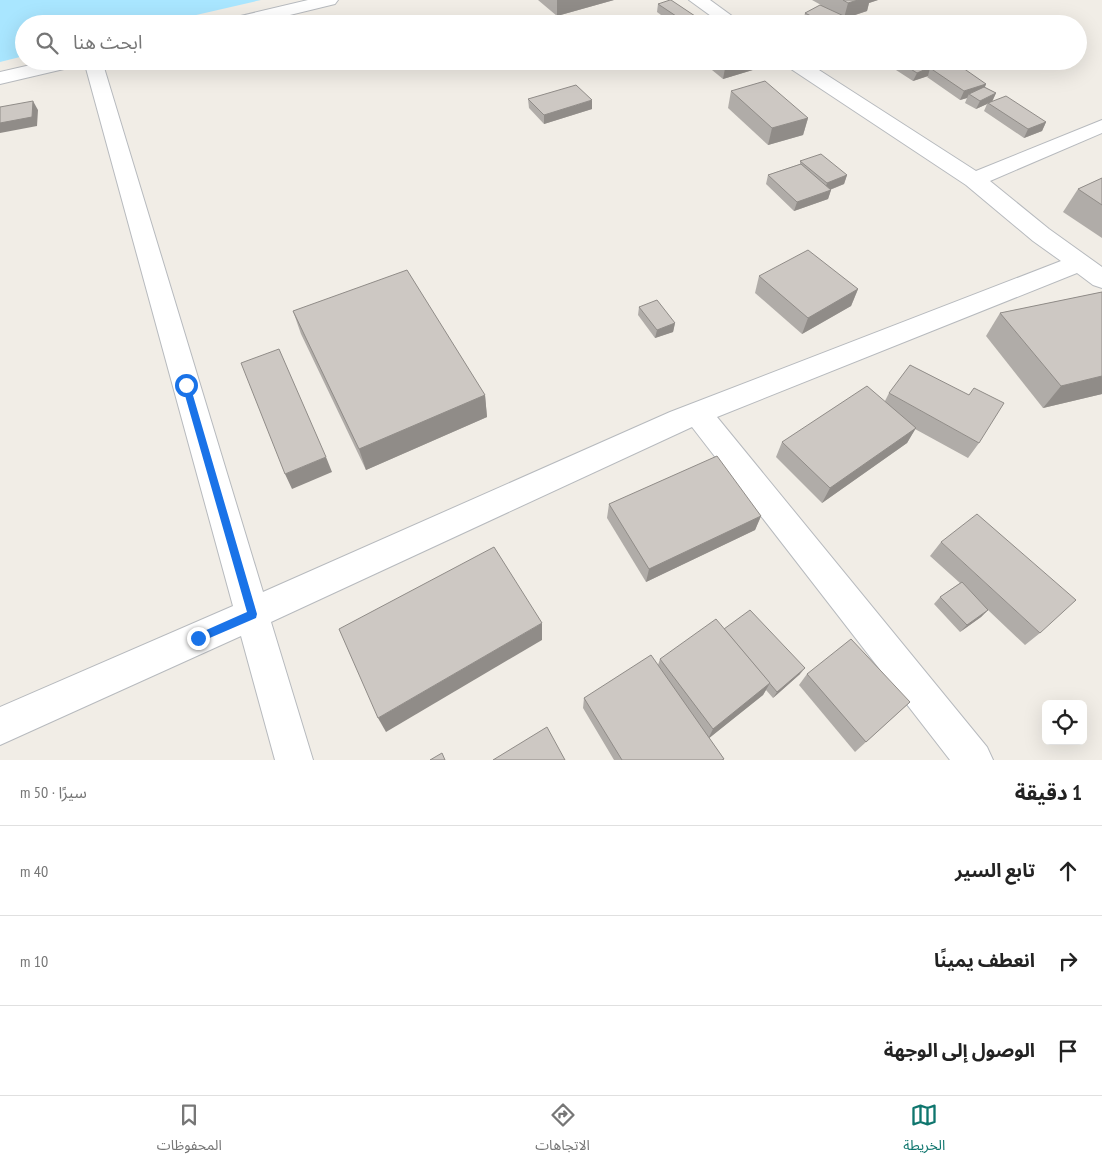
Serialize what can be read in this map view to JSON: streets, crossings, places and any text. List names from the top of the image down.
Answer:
{
  "page": {
    "search": "ابحث هنا",
    "heading": ["1 دقيقة", "سيرًا · 50 m"],
    "list": [
      ["تابع السير", "40 m"],
      ["انعطف يمينًا", "10 m"],
      "الوصول إلى الوجهة"
    ],
    "nav": ["الخريطة", "الاتجاهات", "المحفوظات"]
  }
}
